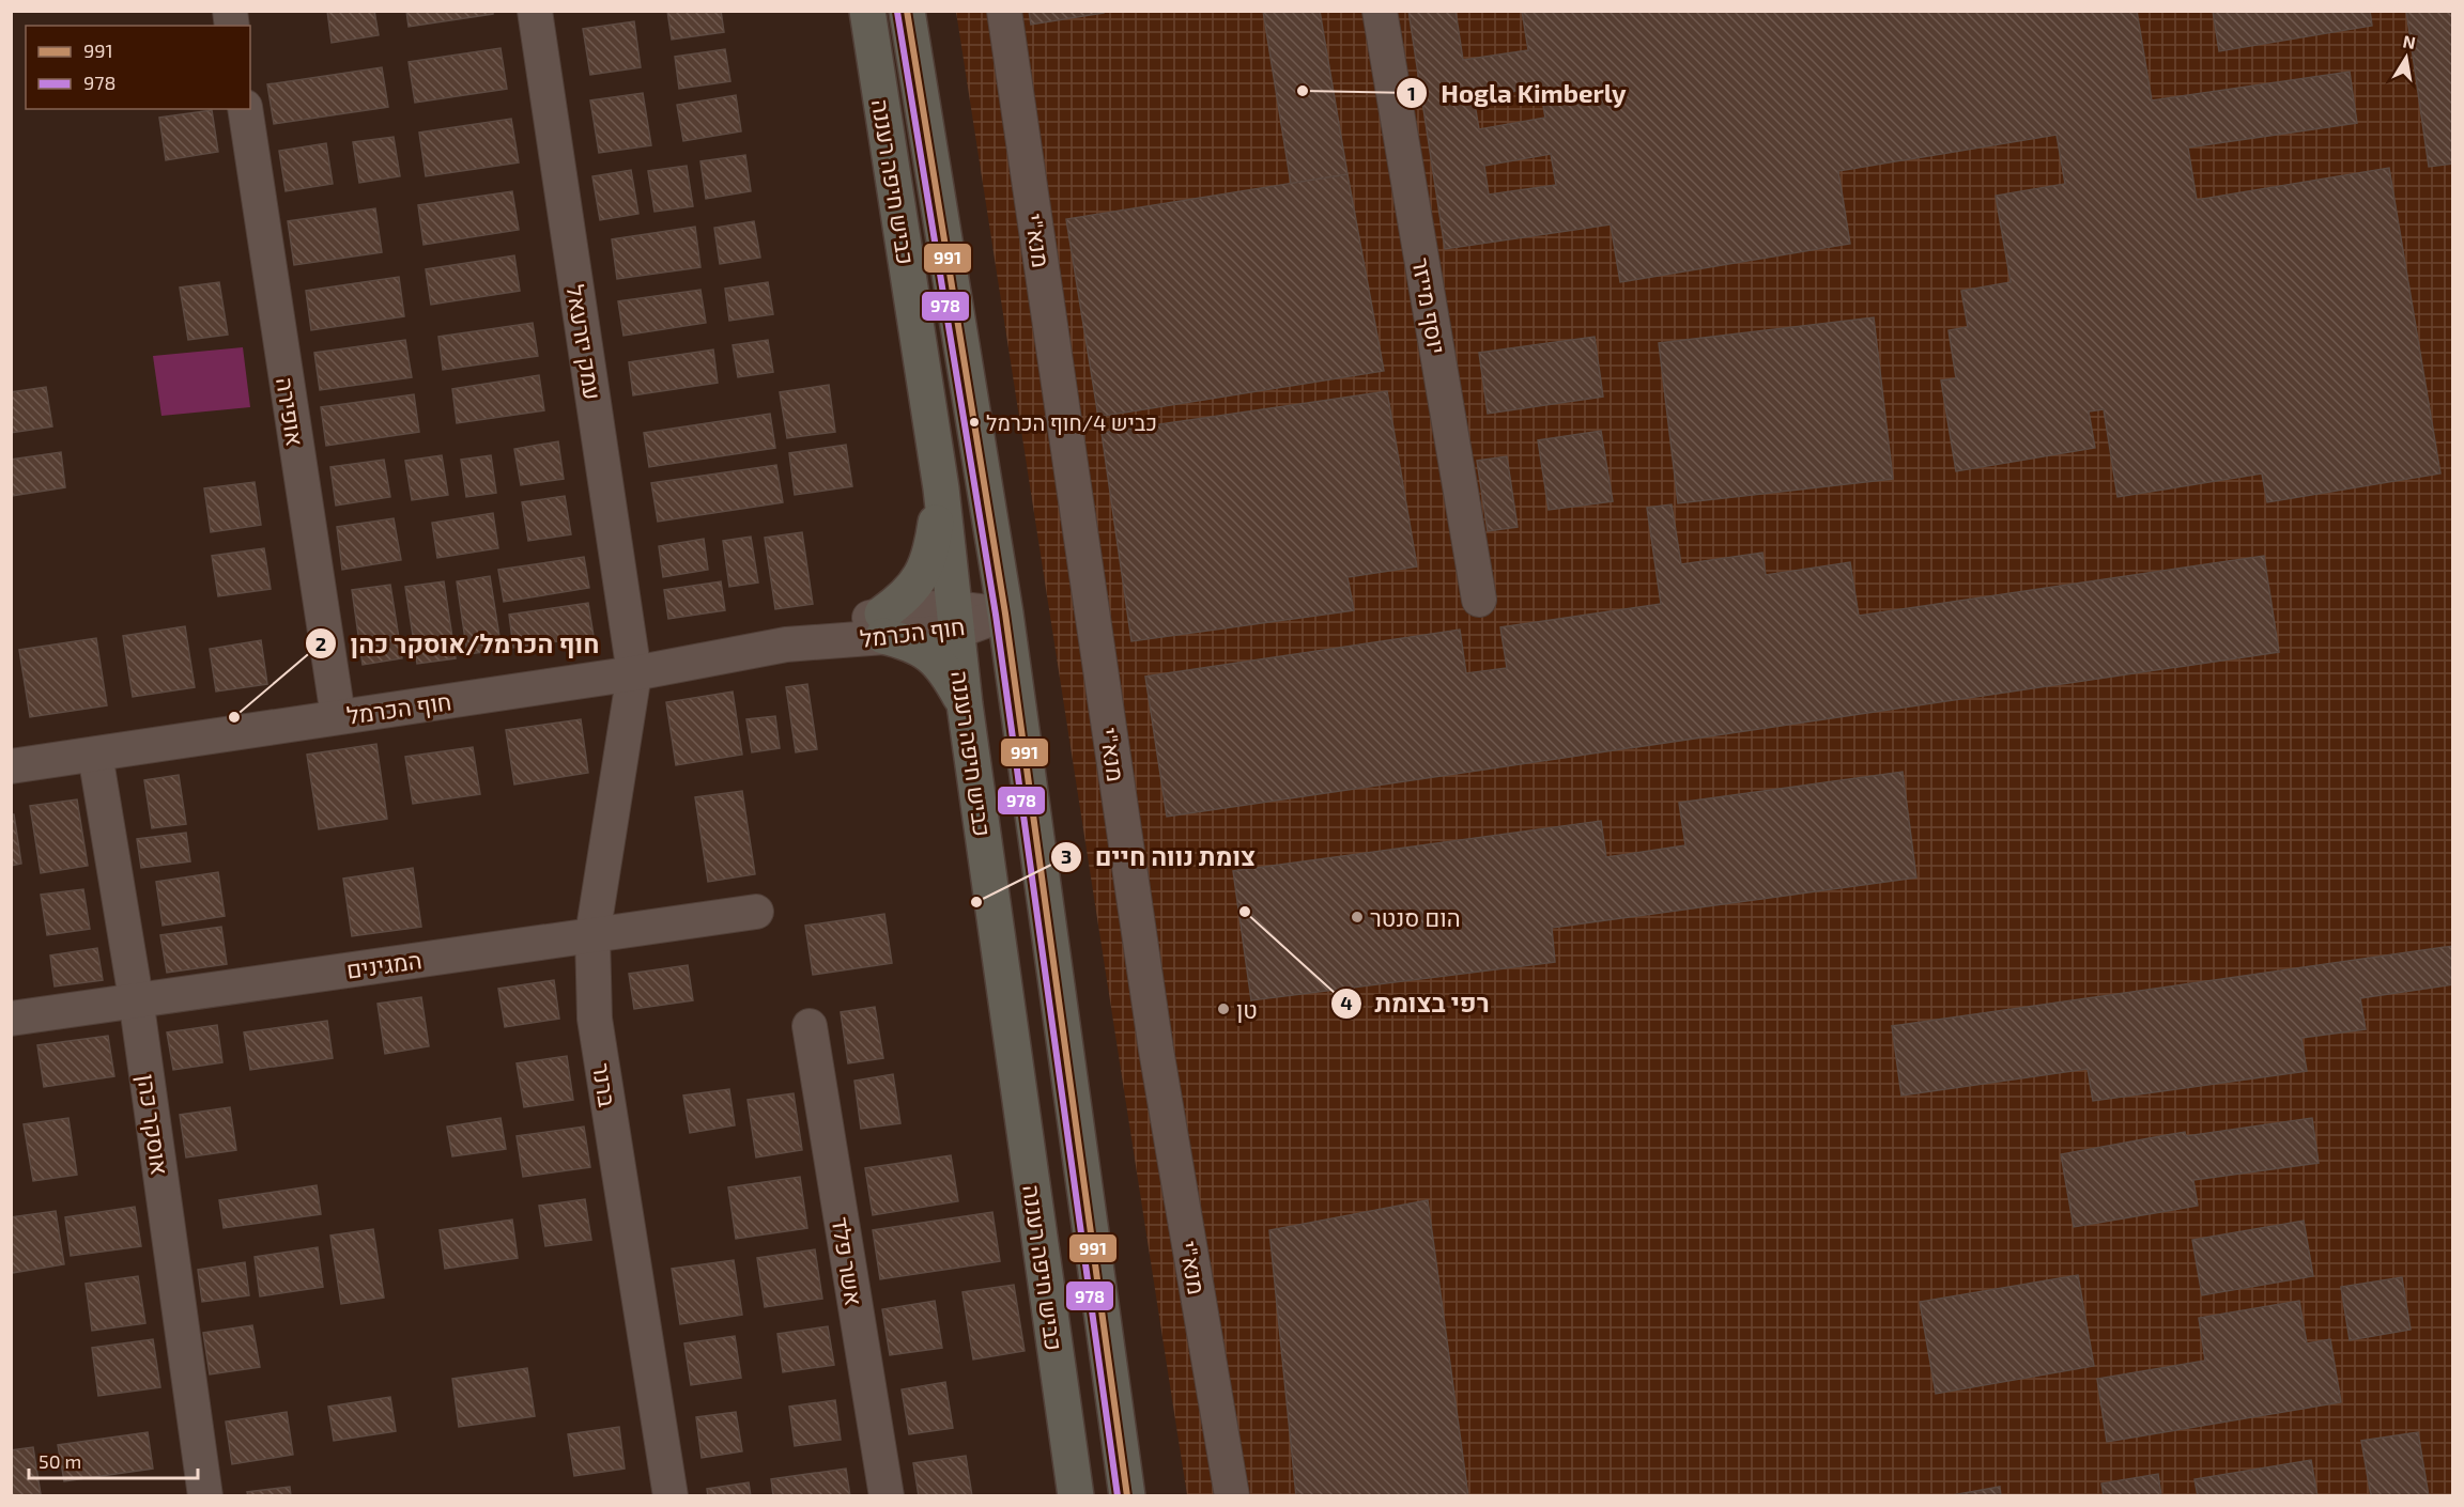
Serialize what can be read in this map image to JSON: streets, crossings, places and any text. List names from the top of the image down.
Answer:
{
  "streets": {
    "highway": ["כביש חיפה רעננה"],
    "street": [
      "מנא\"י",
      "יוסף מייזר",
      "עמק יזרעאל",
      "אופירה",
      "חוף הכרמל",
      "המגינים",
      "ברנר",
      "אוסקר כהן",
      "אשר פלד"
    ]
  },
  "crossings": [
    ["כביש חיפה רעננה", "חוף הכרמל"],
    ["עמק יזרעאל", "חוף הכרמל"],
    ["עמק יזרעאל", "ברנר"],
    ["אופירה", "חוף הכרמל"],
    ["חוף הכרמל", "ברנר"],
    ["חוף הכרמל", "אוסקר כהן"],
    ["המגינים", "ברנר"],
    ["המגינים", "אוסקר כהן"]
  ],
  "places": [
    "Hogla Kimberly",
    "כביש 4/חוף הכרמל",
    "חוף הכרמל/אוסקר כהן",
    "צומת נווה חיים",
    "רפי בצומת",
    "הום סנטר",
    "טן"
  ],
  "lines": ["transit line 991", "transit line 978"],
  "legend": ["991", "978"],
  "scale_bar": "50 m",
  "north": "top"
}
